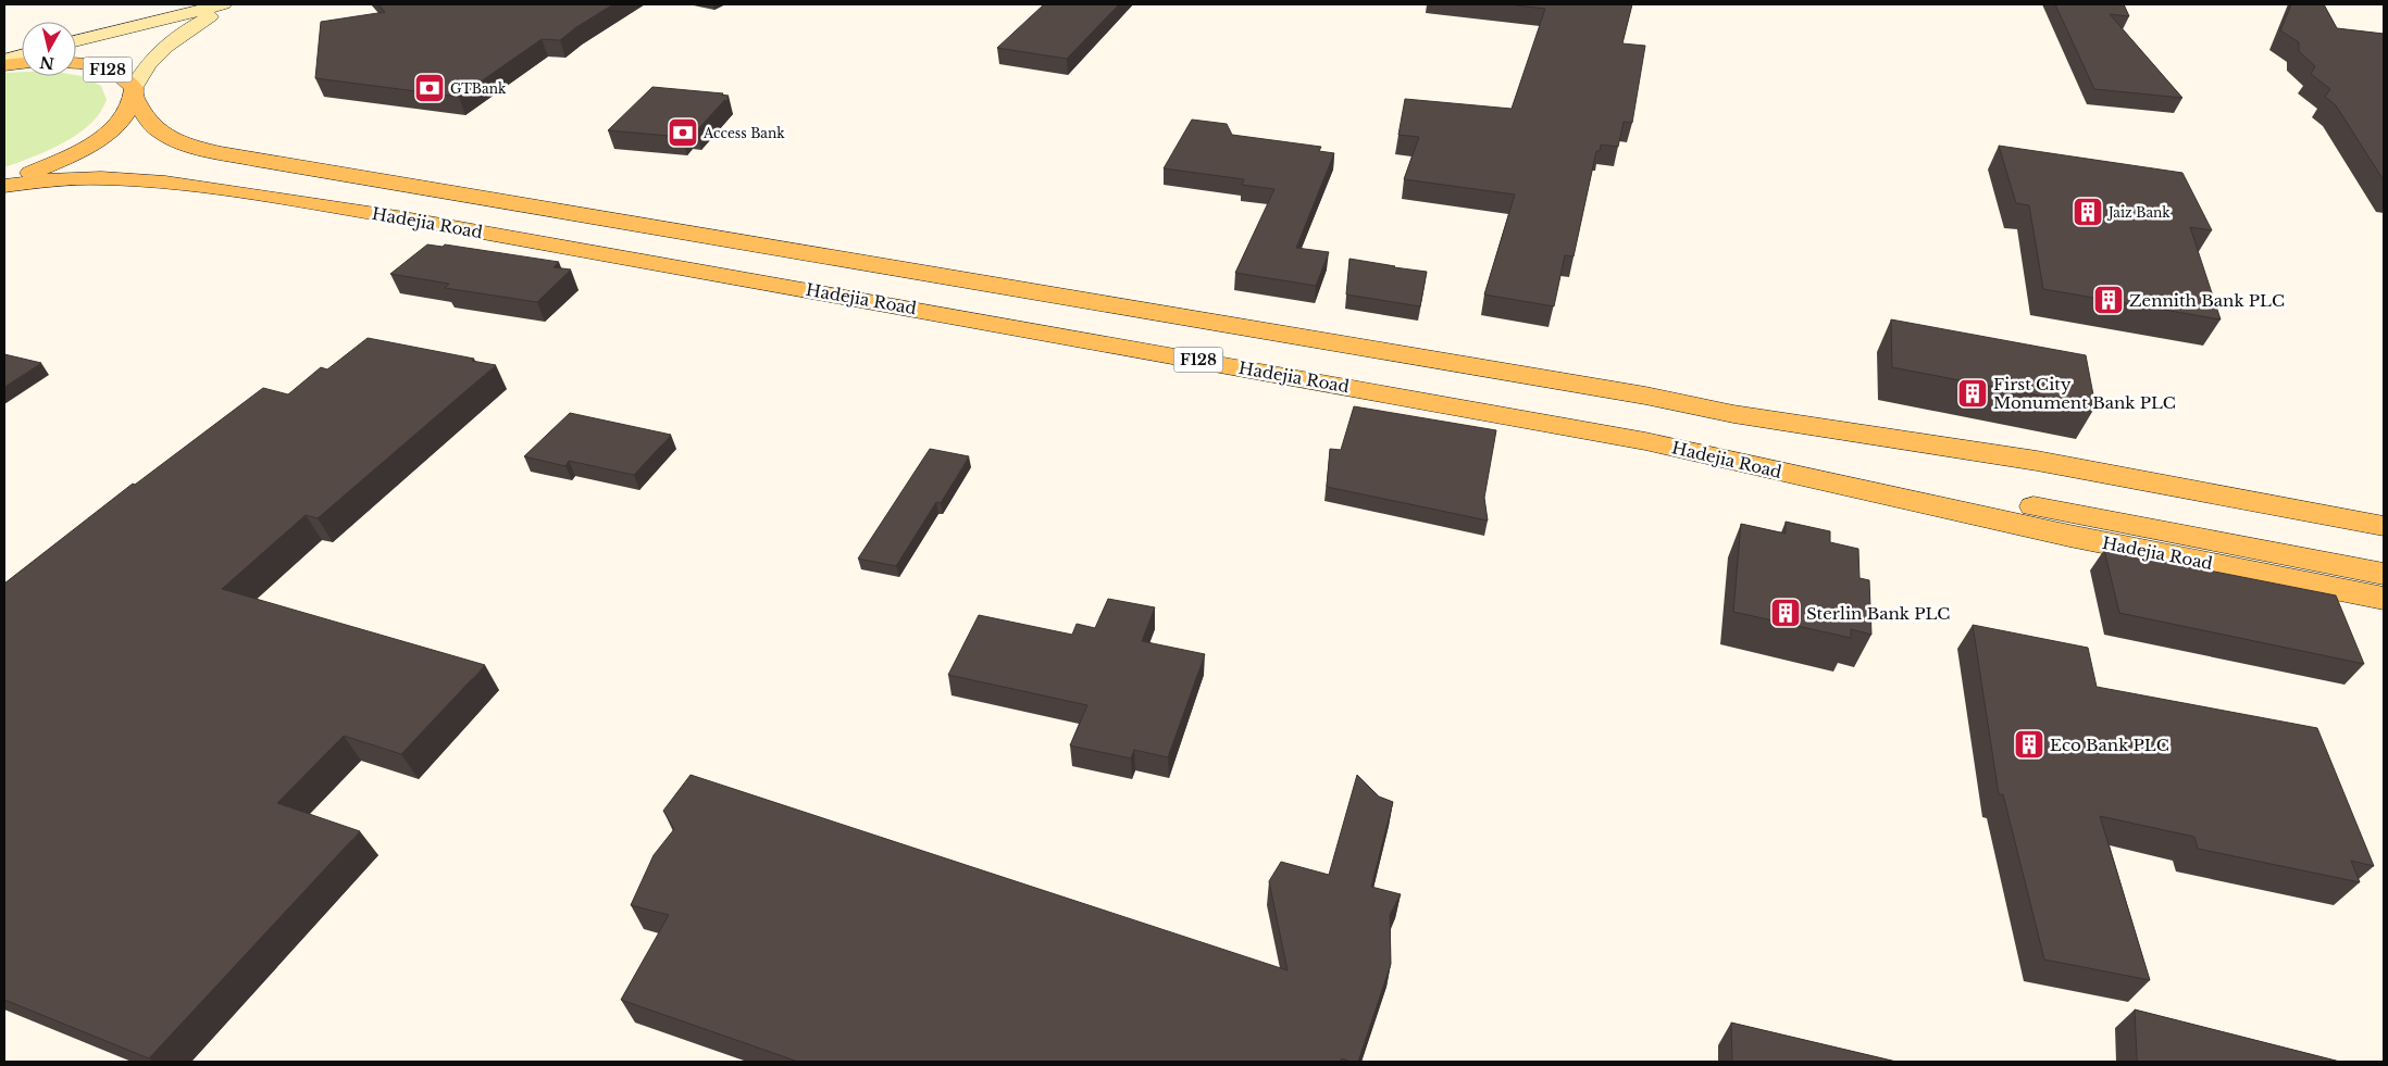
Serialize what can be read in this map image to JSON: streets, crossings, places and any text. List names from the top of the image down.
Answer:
{
  "streets": {
    "main road": ["F128", "Hadejia Road"]
  },
  "crossings": [
    ["F128", "Hadejia Road"]
  ],
  "places": {
    "bank": ["GTBank", "Access Bank"],
    "building": [
      "Jaiz Bank",
      "Zennith Bank PLC",
      "First City Monument Bank PLC",
      "Sterlin Bank PLC",
      "Eco Bank PLC"
    ]
  },
  "north": "bottom"
}
